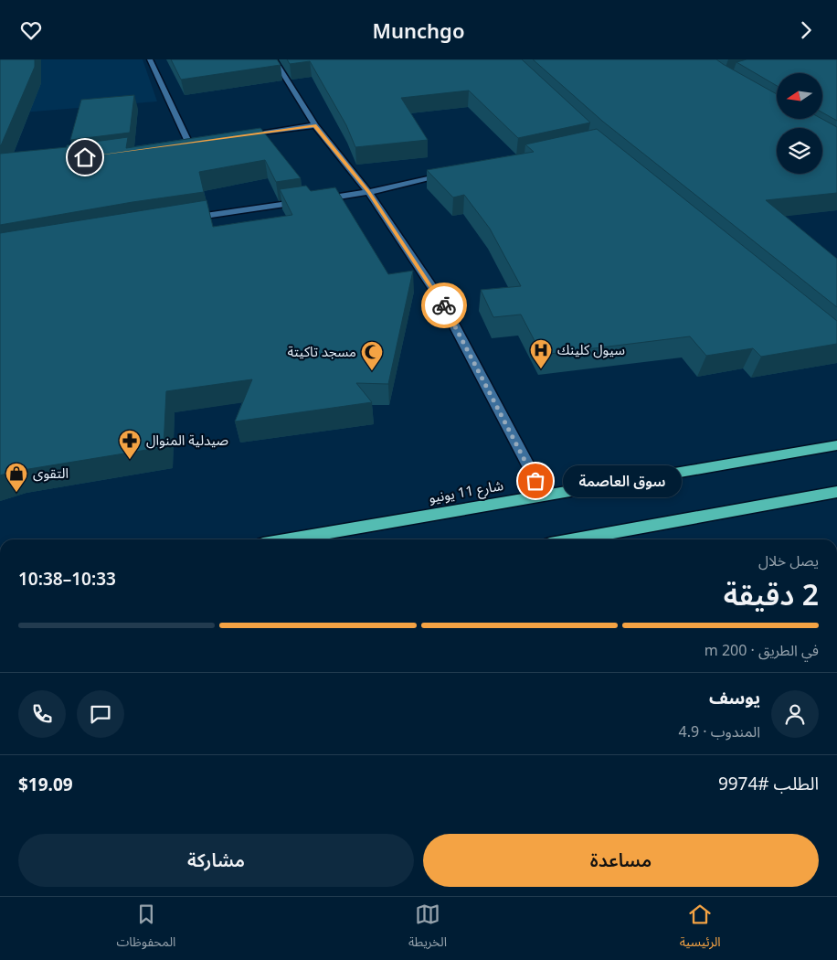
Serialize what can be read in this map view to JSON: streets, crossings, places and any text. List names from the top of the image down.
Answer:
{
  "streets": {
    "highway": ["شارع 11 يونيو"]
  },
  "places": {
    "hospital": ["سيول كلينك"],
    "mosque": ["مسجد تاكيتة"],
    "pharmacy": ["صيدلية المنوال"],
    "other": ["سوق العاصمة"],
    "shop": ["التقوى"]
  },
  "north": "left",
  "page": {
    "header": "Munchgo",
    "bubble": "سوق العاصمة",
    "heading": ["2 دقيقة", "يصل خلال", "10:33–10:38"],
    "panel": [
      "يوسف",
      "المندوب · 4.9",
      "الطلب #9974",
      "$19.09"
    ],
    "bar": "في الطريق · 200 m",
    "buttons": ["مساعدة", "مشاركة"],
    "tabs": ["الرئيسية", "الخريطة", "المحفوظات"]
  }
}
